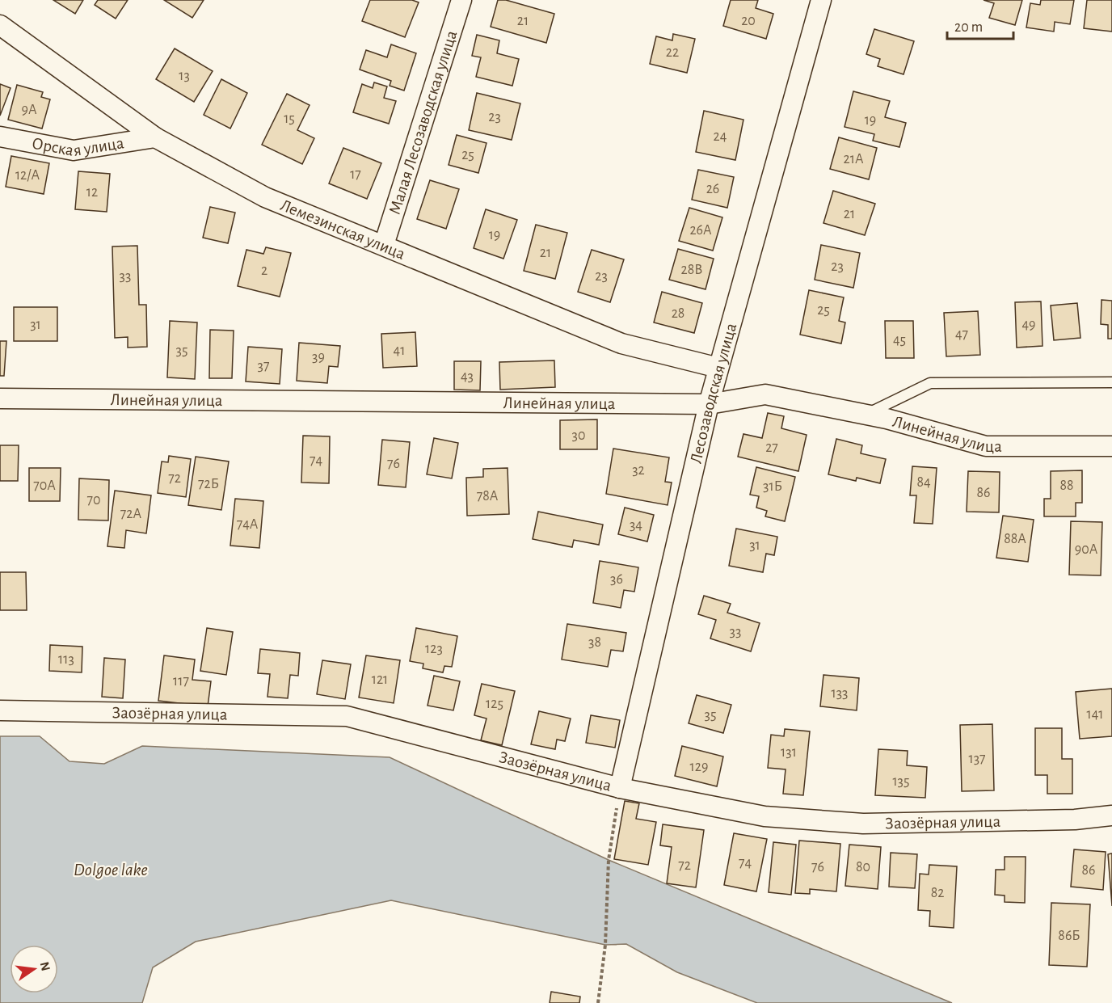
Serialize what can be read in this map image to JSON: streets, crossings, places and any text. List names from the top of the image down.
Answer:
{
  "streets": {
    "street": [
      "Малая Лесозаводская улица",
      "Орская улица",
      "Лемезинская улица",
      "Лесозаводская улица",
      "Линейная улица",
      "Заозёрная улица"
    ]
  },
  "crossings": [
    ["Малая Лесозаводская улица", "Лемезинская улица"],
    ["Орская улица", "Лемезинская улица"],
    ["Лемезинская улица", "Лесозаводская улица"],
    ["Лесозаводская улица", "Линейная улица"],
    ["Лесозаводская улица", "Заозёрная улица"]
  ],
  "water": ["Dolgoe lake"],
  "house_numbers": [
    "21",
    "20",
    "22",
    "13",
    "9А",
    "23",
    "15",
    "19",
    "24",
    "25",
    "21А",
    "17",
    "12/А",
    "26",
    "12",
    "21",
    "26А",
    "19",
    "21",
    "23",
    "28В",
    "2",
    "33",
    "23",
    "25",
    "28",
    "31",
    "49",
    "47",
    "45",
    "35",
    "41",
    "39",
    "37",
    "43",
    "30",
    "27",
    "74",
    "76",
    "32",
    "72",
    "84",
    "72Б",
    "70А",
    "88",
    "31Б",
    "86",
    "78А",
    "70",
    "72А",
    "74А",
    "34",
    "88А",
    "31",
    "90А",
    "36",
    "33",
    "38",
    "123",
    "113",
    "121",
    "117",
    "133",
    "125",
    "141",
    "35",
    "131",
    "137",
    "129",
    "135",
    "74",
    "72",
    "76",
    "80",
    "86",
    "82",
    "86Б"
  ],
  "scale_bar": "20 m",
  "north": "right"
}
